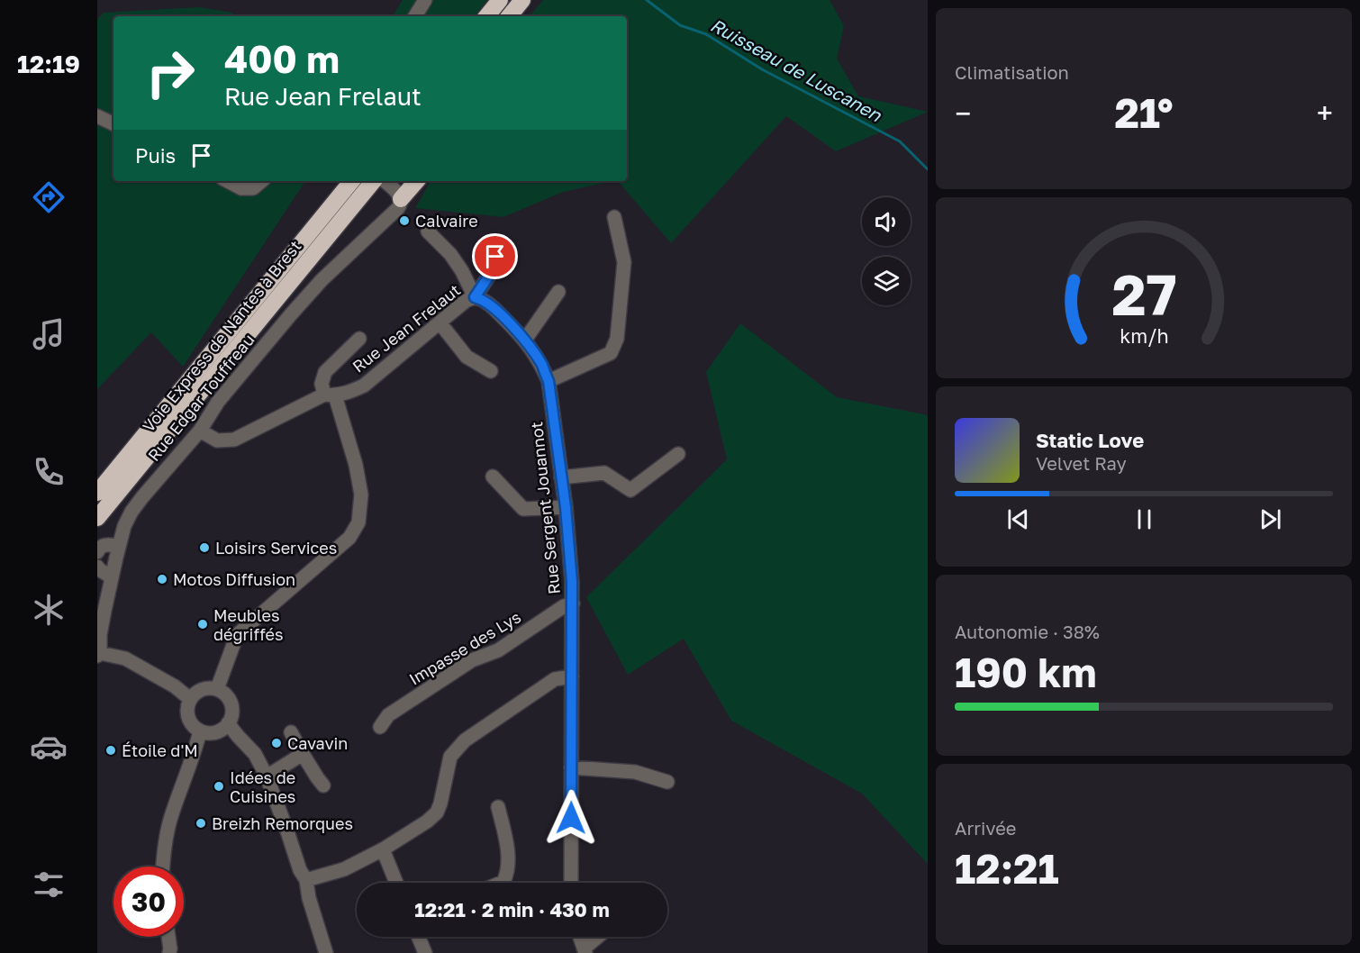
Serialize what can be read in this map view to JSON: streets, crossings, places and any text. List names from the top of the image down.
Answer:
{
  "streets": {
    "highway": ["Voie Express de Nantes à Brest"],
    "street": [
      "Rue Jean Frelaut",
      "Rue Edgar Touffreau",
      "Rue Sergent Jouannot",
      "Impasse des Lys"
    ]
  },
  "crossings": [
    ["Rue Jean Frelaut", "Rue Edgar Touffreau"],
    ["Rue Jean Frelaut", "Rue Sergent Jouannot"],
    ["Rue Sergent Jouannot", "Impasse des Lys"]
  ],
  "water": ["Ruisseau de Luscanen"],
  "places": [
    "Calvaire",
    "Loisirs Services",
    "Motos Diffusion",
    "Meubles dégriffés",
    "Cavavin",
    "Étoile d'M",
    "Idées de Cuisines",
    "Breizh Remorques"
  ],
  "page": {
    "tabs": "12:19",
    "tile": [
      "Climatisation",
      ["Autonomie · 38%", "190 km"],
      ["Arrivée", "12:21"]
    ],
    "turn": ["400 m", "Rue Jean Frelaut"],
    "heat": ["−", "21°", "+"],
    "then": "Puis",
    "song": ["Static Love", "Velvet Ray"],
    "limit": "30",
    "trip": "12:21 · 2 min · 430 m",
    "gauge": ["27", "km/h"]
  }
}
